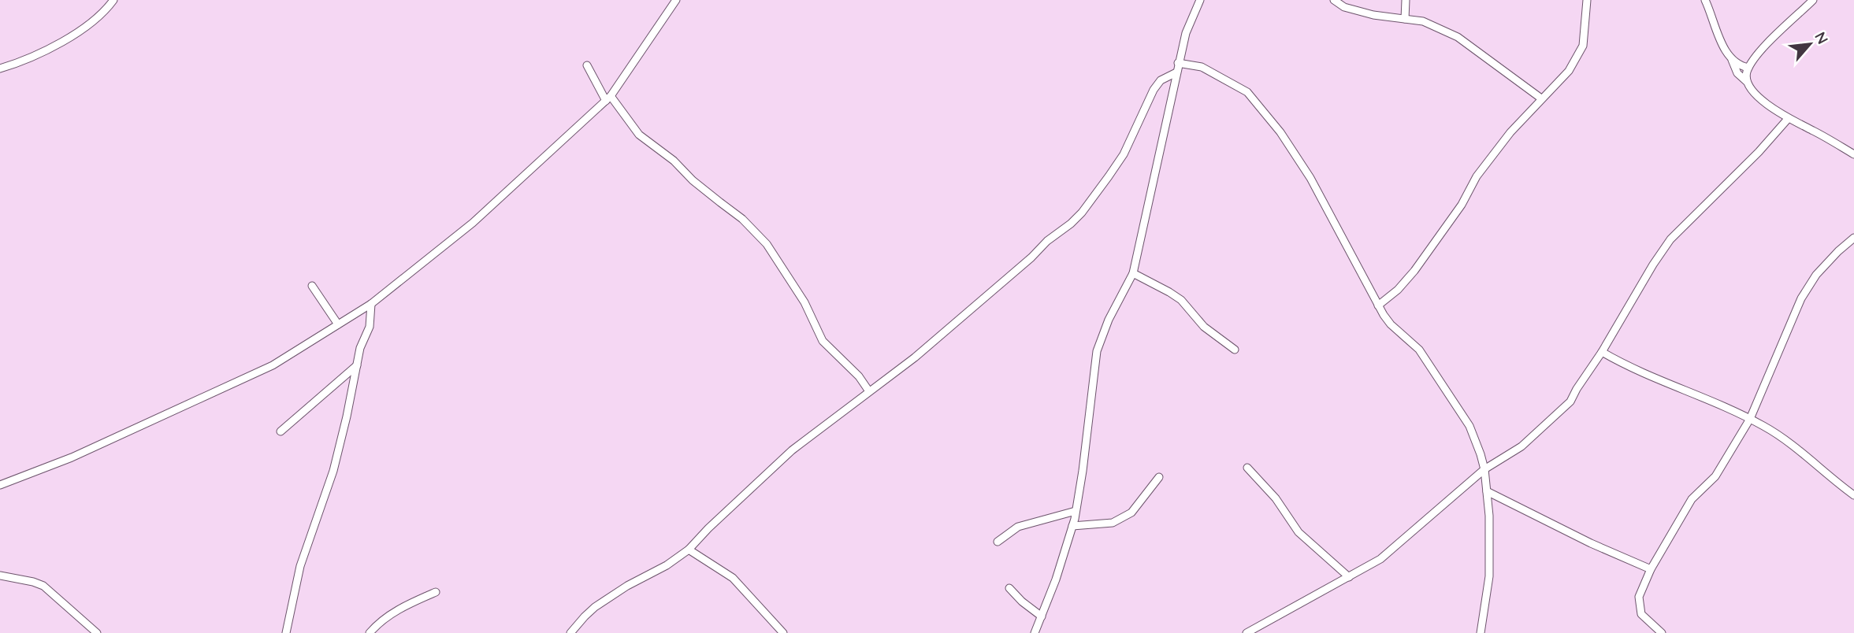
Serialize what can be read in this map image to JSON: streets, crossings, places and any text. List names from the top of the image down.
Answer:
{
  "north": "top right"
}
